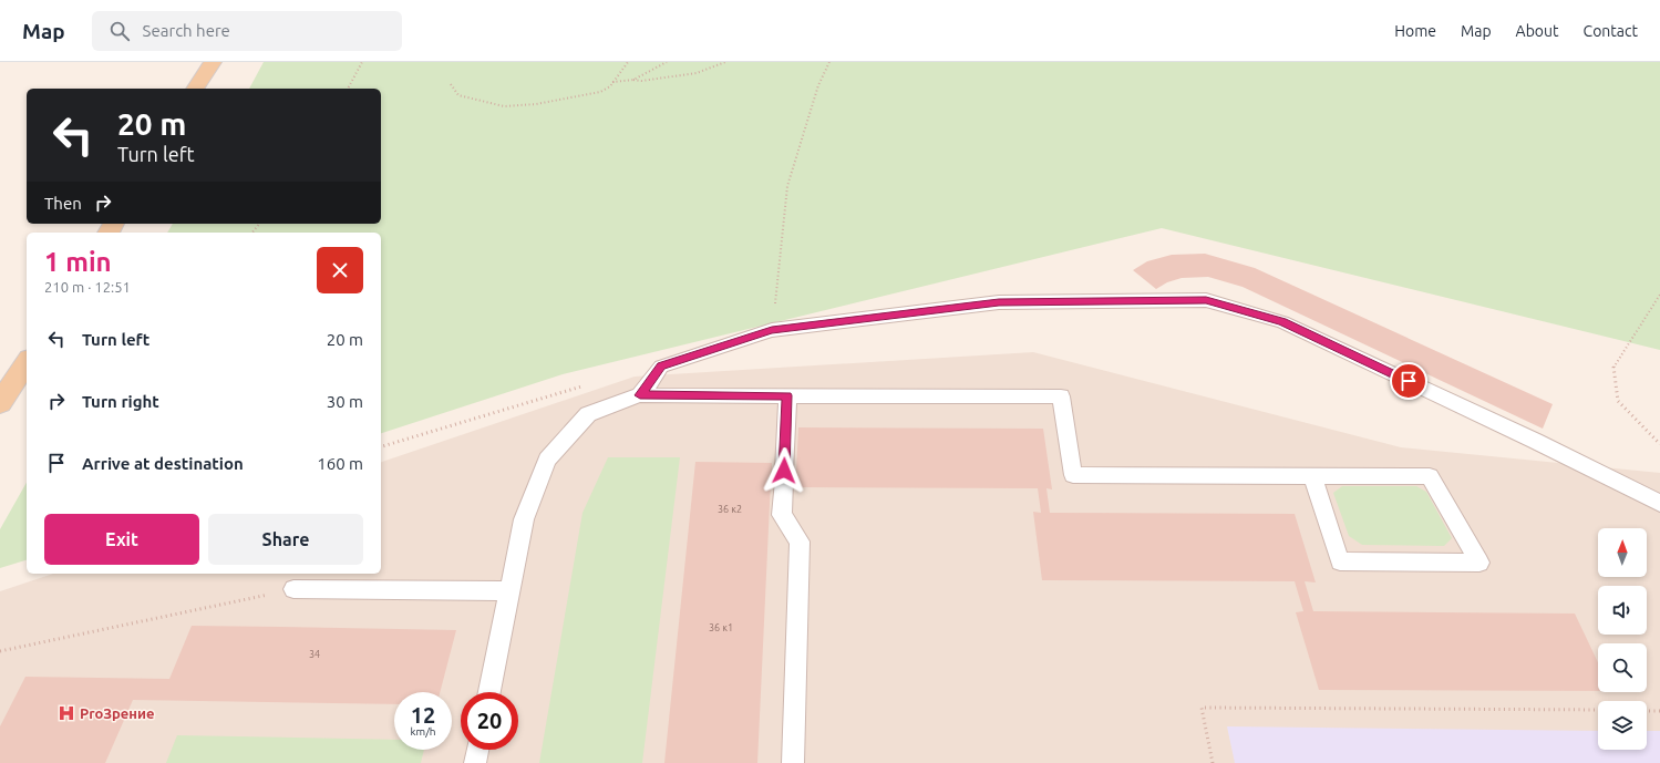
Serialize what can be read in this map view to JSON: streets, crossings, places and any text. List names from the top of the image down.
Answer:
{
  "places": {
    "hospital": ["ProЗрение"]
  },
  "house_numbers": ["36 к2", "36 к1", "34"],
  "north": "top",
  "page": {
    "header": "Map",
    "search": "Search here",
    "nav": [
      "Home",
      "Map",
      "About",
      "Contact"
    ],
    "turn": ["20 m", "Turn left"],
    "then": "Then",
    "heading": ["1 min", "210 m · 12:51"],
    "list": [
      {
        "name": "Turn left",
        "value": "20 m"
      },
      {
        "name": "Turn right",
        "value": "30 m"
      },
      {
        "name": "Arrive at destination",
        "value": "160 m"
      }
    ],
    "buttons": ["Exit", "Share"],
    "speed": "12 km/h",
    "limit": "20"
  }
}
